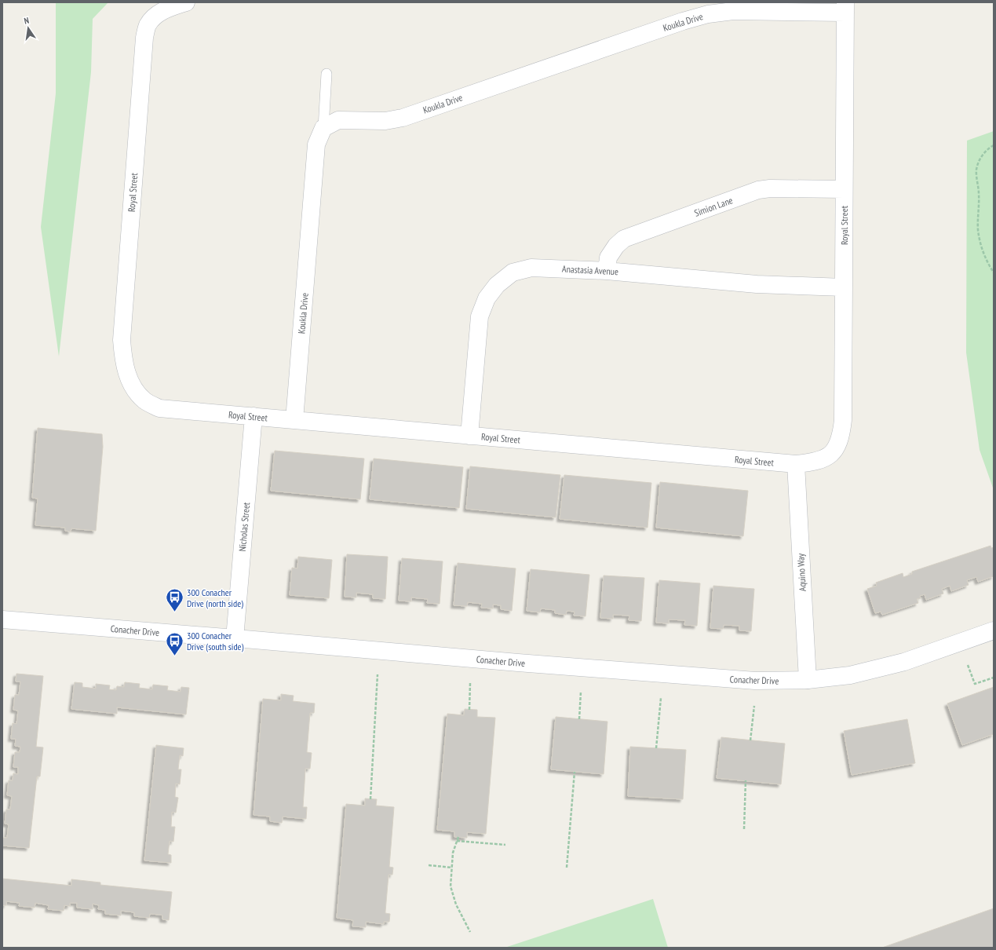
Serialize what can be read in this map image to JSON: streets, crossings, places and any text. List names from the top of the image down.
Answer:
{
  "streets": {
    "street": [
      "Koukla Drive",
      "Royal Street",
      "Simion Lane",
      "Anastasia Avenue",
      "Nicholas Street",
      "Aquino Way",
      "Conacher Drive"
    ]
  },
  "crossings": [
    ["Koukla Drive", "Royal Street"],
    ["Royal Street", "Simion Lane"],
    ["Royal Street", "Anastasia Avenue"],
    ["Royal Street", "Nicholas Street"],
    ["Royal Street", "Aquino Way"],
    ["Simion Lane", "Anastasia Avenue"],
    ["Nicholas Street", "Conacher Drive"],
    ["Aquino Way", "Conacher Drive"]
  ],
  "places": {
    "bus stop": ["300 Conacher Drive (north side)", "300 Conacher Drive (south side)"]
  },
  "north": "top"
}
